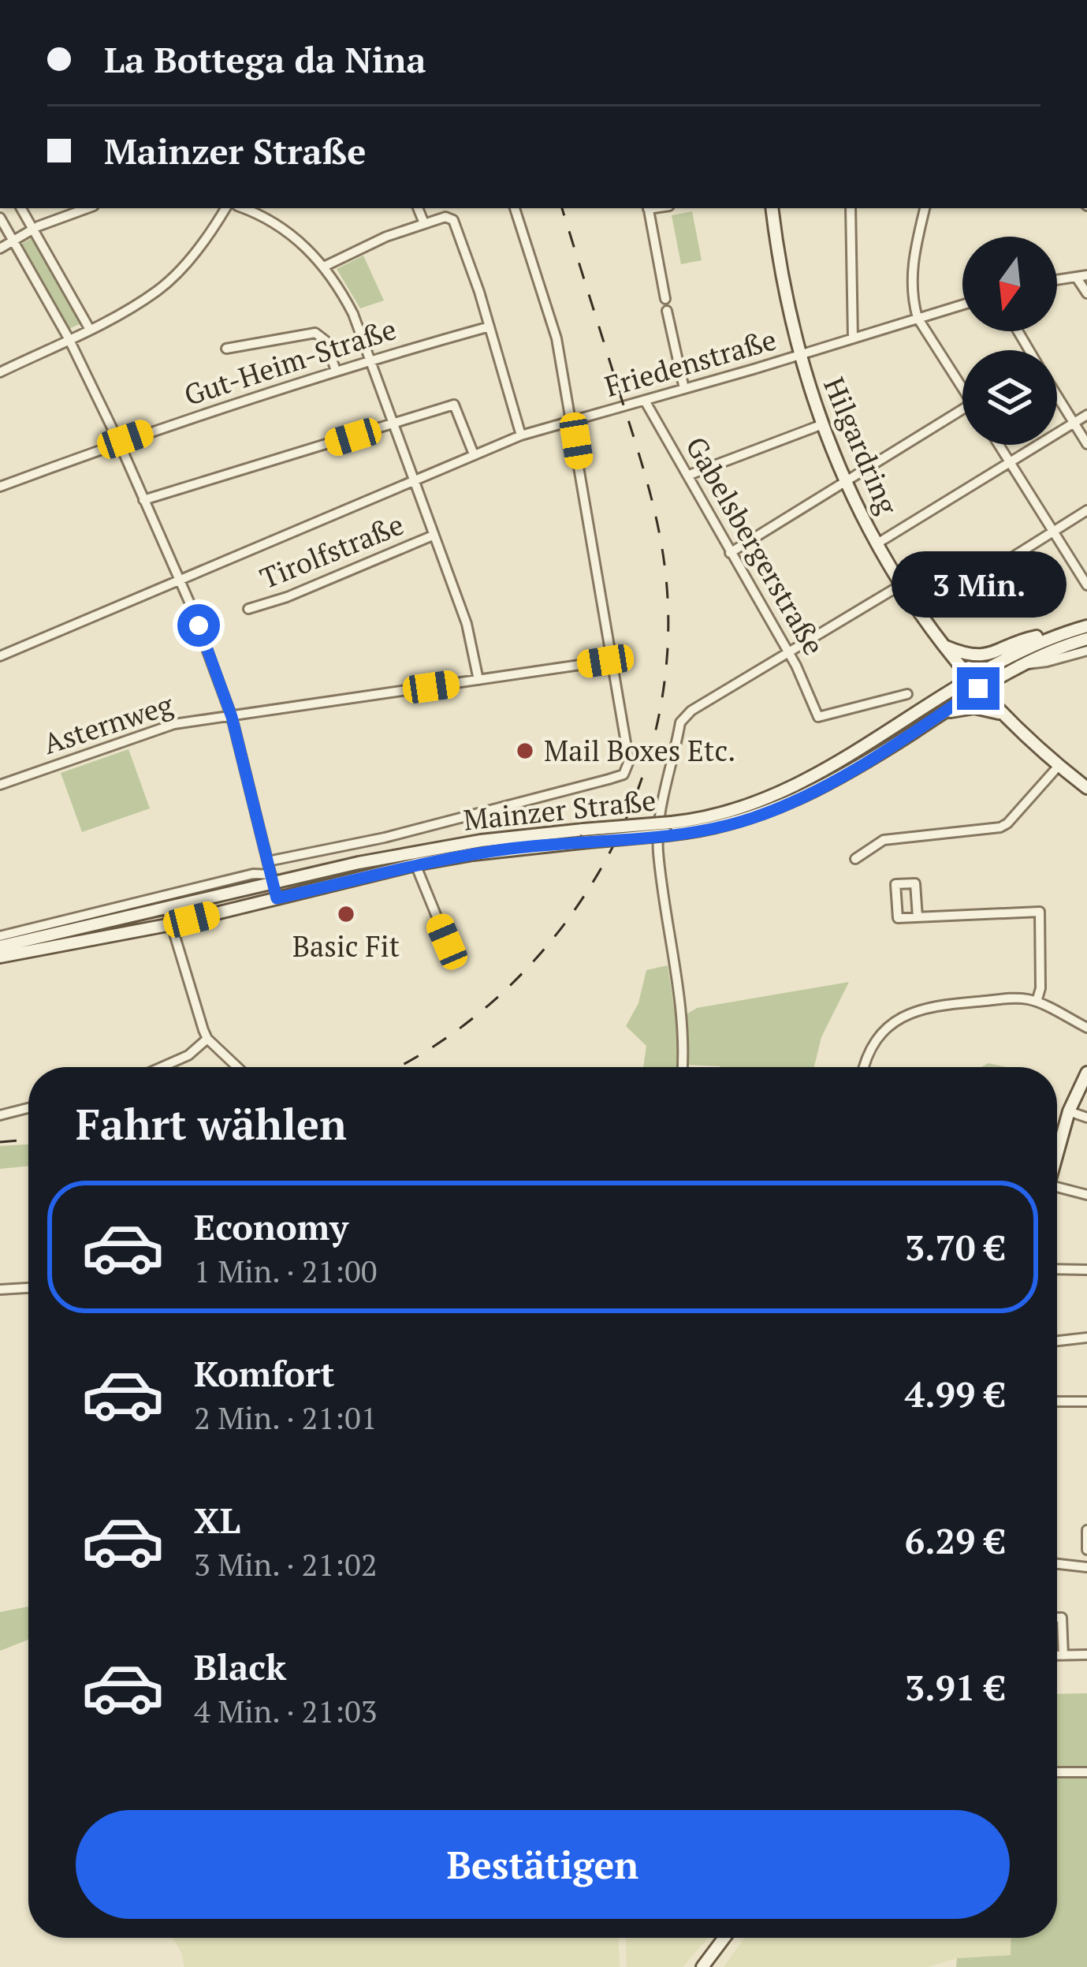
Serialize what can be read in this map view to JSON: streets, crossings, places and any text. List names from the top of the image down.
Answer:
{
  "streets": {
    "main road": ["Hilgardring", "Mainzer Straße"],
    "street": [
      "Gut-Heim-Straße",
      "Friedenstraße",
      "Gabelsbergerstraße",
      "Tirolfstraße",
      "Asternweg"
    ]
  },
  "crossings": [
    ["Gut-Heim-Straße", "Tirolfstraße"],
    ["Friedenstraße", "Hilgardring"],
    ["Friedenstraße", "Gabelsbergerstraße"],
    ["Friedenstraße", "Tirolfstraße"],
    ["Hilgardring", "Mainzer Straße"],
    ["Tirolfstraße", "Asternweg"],
    ["Asternweg", "Mainzer Straße"]
  ],
  "places": ["Mail Boxes Etc.", "Basic Fit"],
  "north": "bottom",
  "page": {
    "banner": ["La Bottega da Nina", "Mainzer Straße"],
    "bubble": "3 Min.",
    "heading": "Fahrt wählen",
    "list": [
      {
        "name": "Economy",
        "note": "1 Min. · 21:00",
        "value": "3.70 €"
      },
      {
        "name": "Komfort",
        "note": "2 Min. · 21:01",
        "value": "4.99 €"
      },
      {
        "name": "XL",
        "note": "3 Min. · 21:02",
        "value": "6.29 €"
      },
      {
        "name": "Black",
        "note": "4 Min. · 21:03",
        "value": "3.91 €"
      }
    ],
    "buttons": "Bestätigen"
  }
}
